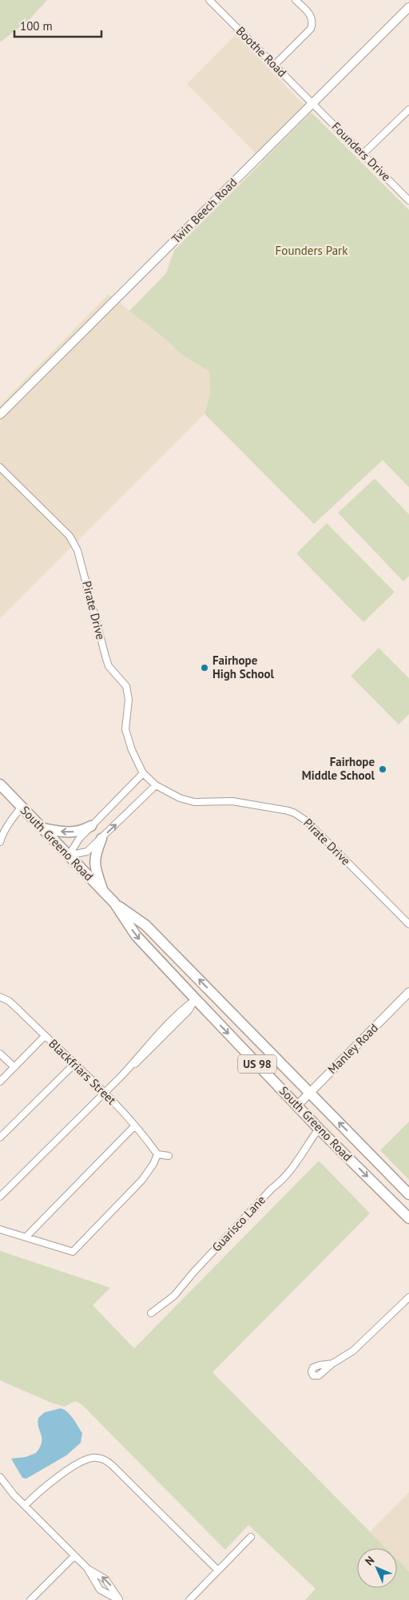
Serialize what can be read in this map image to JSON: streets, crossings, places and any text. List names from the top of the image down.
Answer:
{
  "streets": {
    "main road": ["South Greeno Road", "US 98"],
    "street": [
      "Boothe Road",
      "Founders Drive",
      "Twin Beech Road",
      "Pirate Drive",
      "Manley Road",
      "Blackfriars Street",
      "Guarisco Lane"
    ]
  },
  "crossings": [
    ["Boothe Road", "Founders Drive"],
    ["Boothe Road", "Twin Beech Road"],
    ["Founders Drive", "Twin Beech Road"],
    ["South Greeno Road", "Manley Road"],
    ["South Greeno Road", "Guarisco Lane"]
  ],
  "parks": ["Founders Park"],
  "places": ["Fairhope High School", "Fairhope Middle School"],
  "scale_bar": "100 m",
  "north": "top left"
}
